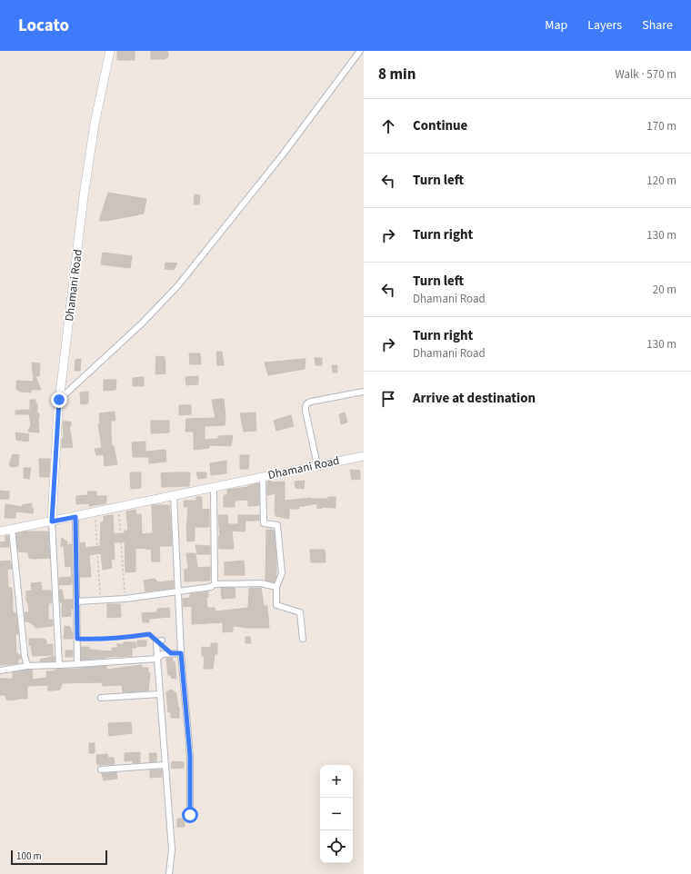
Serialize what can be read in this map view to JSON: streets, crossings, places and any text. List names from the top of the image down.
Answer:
{
  "streets": {
    "main road": ["Dhamani Road"]
  },
  "scale_bar": "100 m",
  "page": {
    "header": "Locato",
    "nav": ["Map", "Layers", "Share"],
    "heading": ["8 min", "Walk · 570 m"],
    "list": [
      ["Continue", "170 m"],
      ["Turn left", "120 m"],
      ["Turn right", "130 m"],
      ["Turn left", "Dhamani Road", "20 m"],
      ["Turn right", "Dhamani Road", "130 m"],
      "Arrive at destination"
    ],
    "map_buttons": ["+", "−"],
    "scale": "100 m"
  }
}
